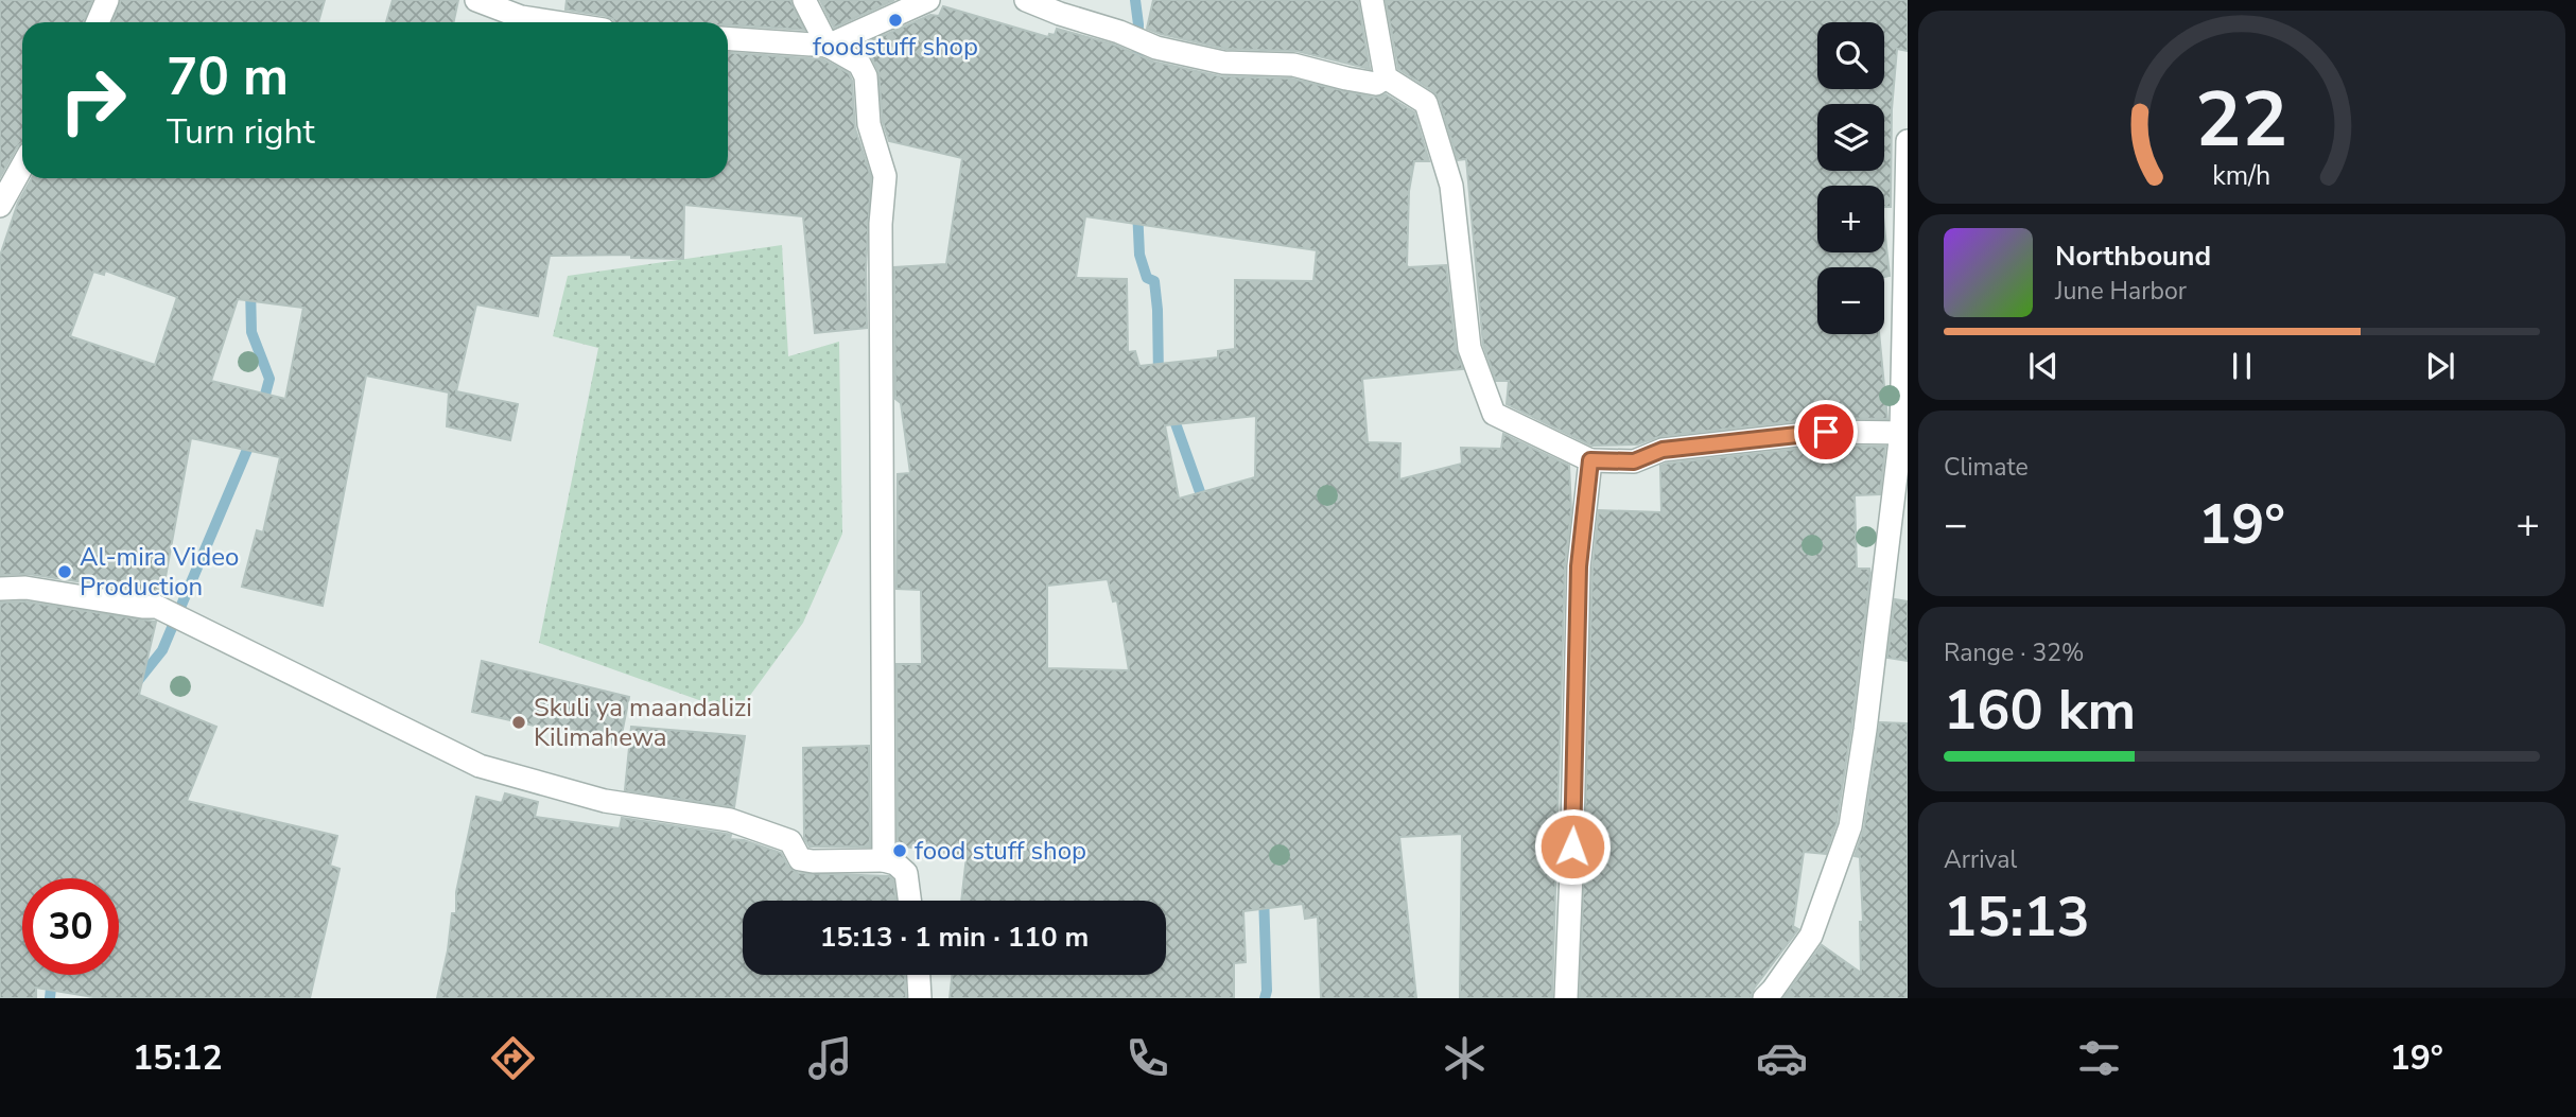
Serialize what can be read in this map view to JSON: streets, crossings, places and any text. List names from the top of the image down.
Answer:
{
  "places": [
    "foodstuff shop",
    "Al-mira Video Production",
    "Skuli ya maandalizi Kilimahewa",
    "food stuff shop"
  ],
  "page": {
    "map_buttons": ["+", "−"],
    "turn": ["70 m", "Turn right"],
    "song": ["Northbound", "June Harbor"],
    "tile": [
      "Climate",
      ["Range · 32%", "160 km"],
      ["Arrival", "15:13"]
    ],
    "heat": ["−", "19°", "+"],
    "limit": "30",
    "trip": "15:13 · 1 min · 110 m",
    "tabs": ["15:12", "19°"],
    "gauge": ["22", "km/h"]
  }
}
